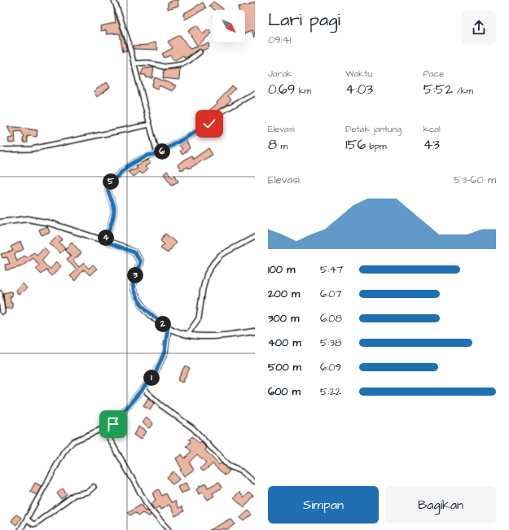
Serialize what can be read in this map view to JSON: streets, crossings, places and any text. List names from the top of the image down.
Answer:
{
  "north": "bottom right",
  "page": {
    "heading": ["Lari pagi", "09:41"],
    "stats": [
      ["Jarak", "0.69 km"],
      ["Waktu", "4:03"],
      ["Pace", "5:52 /km"],
      ["Elevasi", "8 m"],
      ["Detak jantung", "156 bpm"],
      ["kcal", "43"]
    ],
    "pins": [
      "6",
      "5",
      "4",
      "3",
      "2",
      "1"
    ],
    "chart": ["Elevasi", "53–60 m"],
    "list": [
      {
        "name": "100 m",
        "note": "5:47"
      },
      {
        "name": "200 m",
        "note": "6:07"
      },
      {
        "name": "300 m",
        "note": "6:08"
      },
      {
        "name": "400 m",
        "note": "5:38"
      },
      {
        "name": "500 m",
        "note": "6:09"
      },
      {
        "name": "600 m",
        "note": "5:22"
      }
    ],
    "buttons": ["Simpan", "Bagikan"]
  }
}
